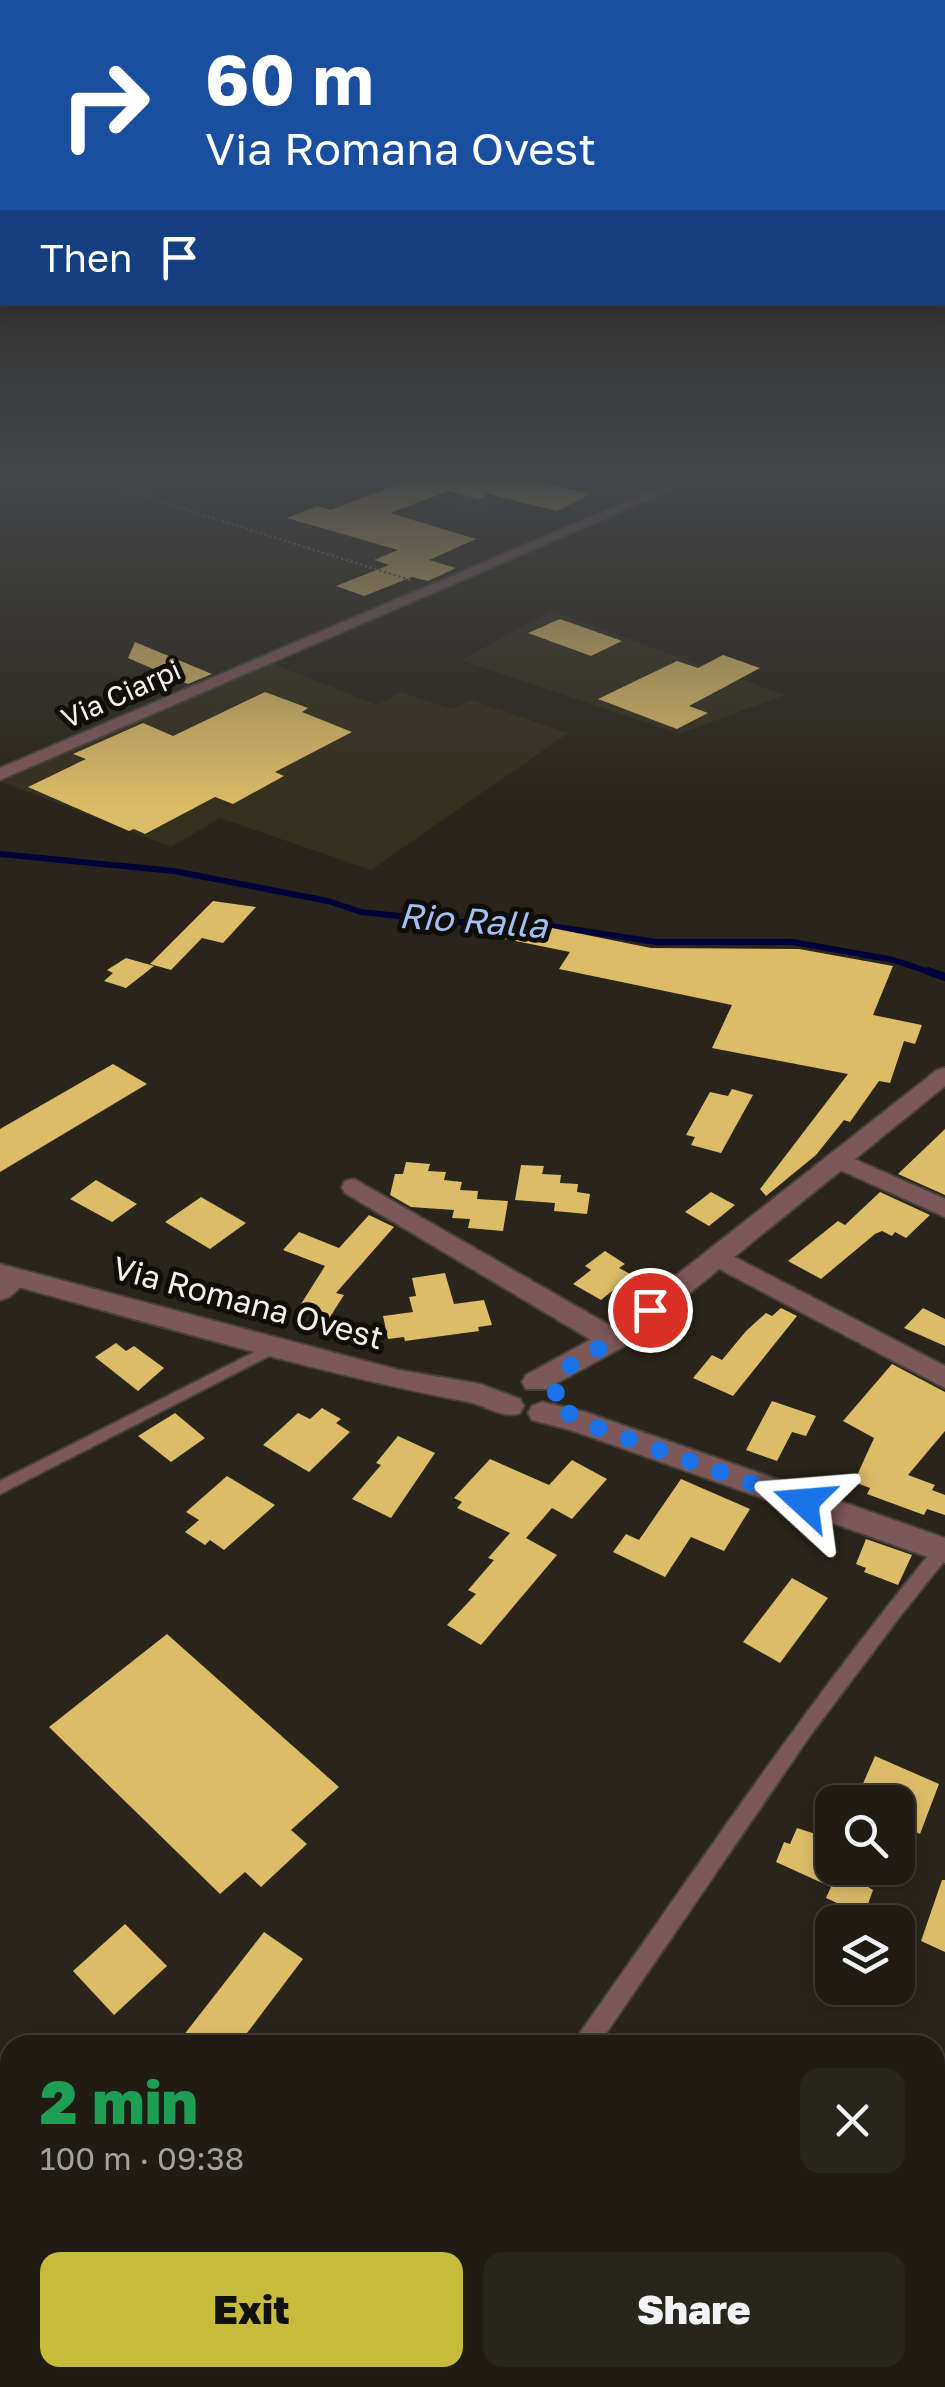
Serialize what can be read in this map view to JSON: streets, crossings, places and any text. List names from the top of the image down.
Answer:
{
  "streets": {
    "street": ["Via Ciarpi", "Via Romana Ovest"]
  },
  "water": ["Rio Ralla"],
  "page": {
    "turn": ["60 m", "Via Romana Ovest"],
    "then": "Then",
    "heading": ["2 min", "100 m · 09:38"],
    "buttons": ["Exit", "Share"]
  }
}
